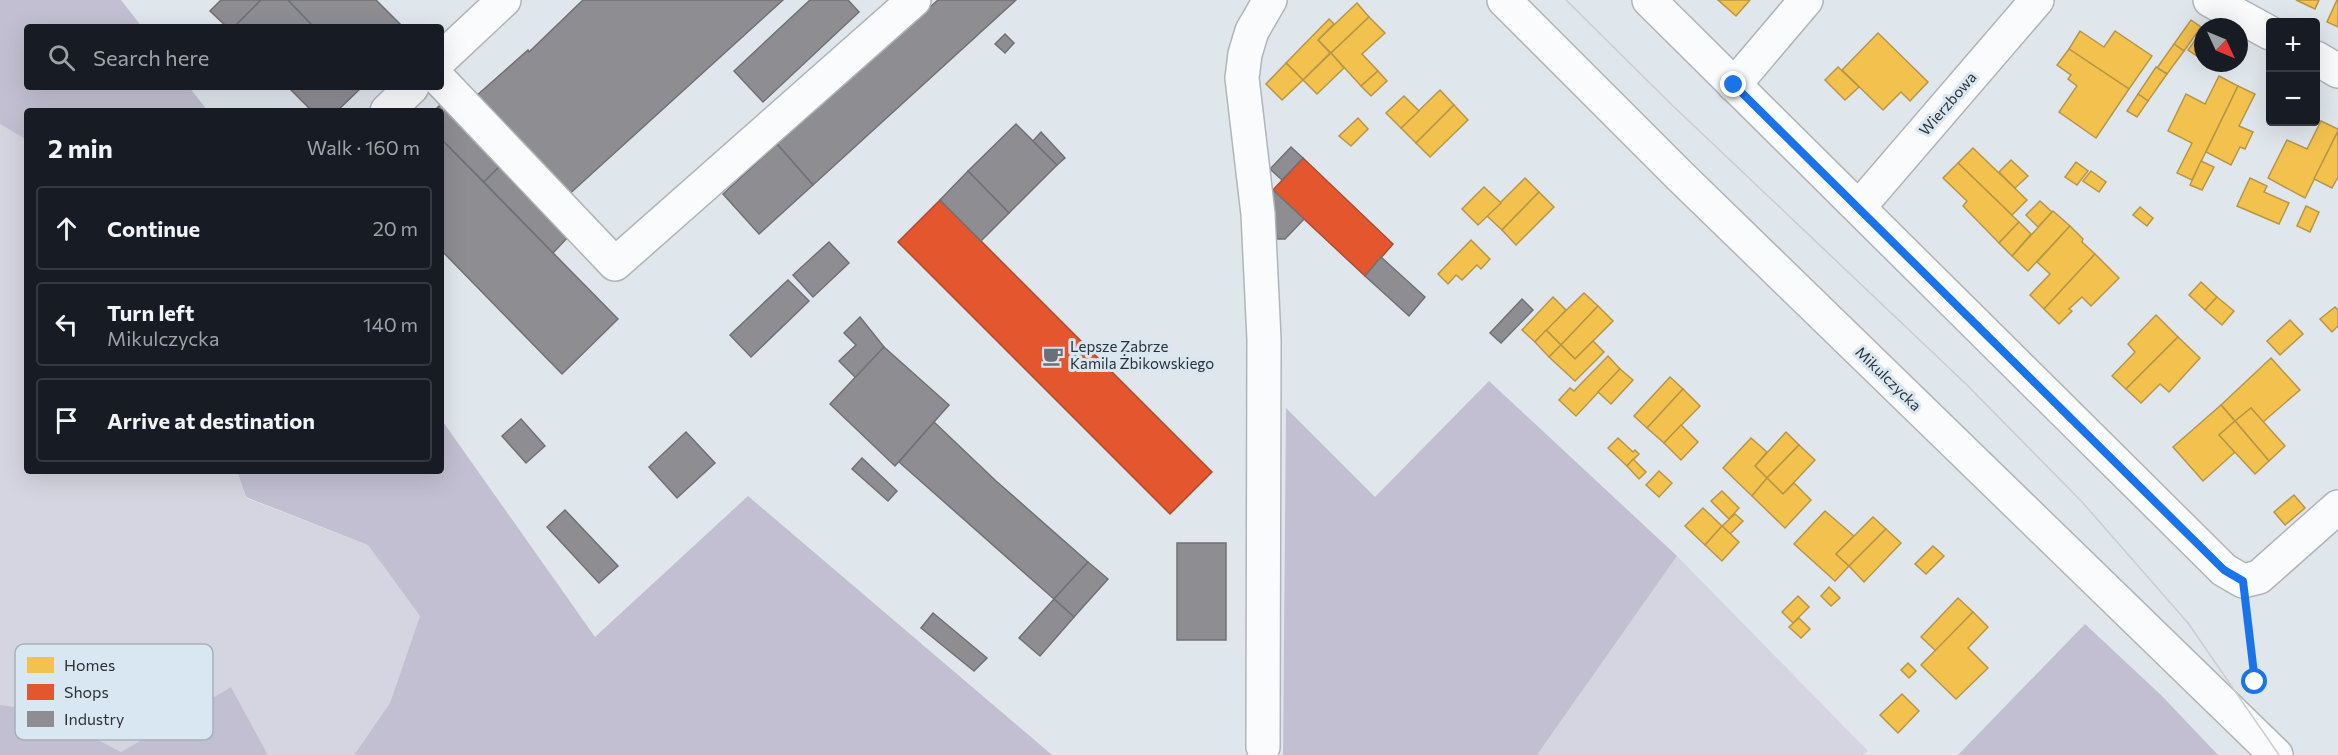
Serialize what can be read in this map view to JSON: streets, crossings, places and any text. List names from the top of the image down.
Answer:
{
  "streets": {
    "street": ["Wierzbowa", "Mikulczycka"]
  },
  "places": {
    "cafe": ["Lepsze Zabrze Kamila Żbikowskiego"]
  },
  "legend": ["Homes", "Shops", "Industry"],
  "north": "bottom right",
  "page": {
    "map_buttons": ["+", "−"],
    "search": "Search here",
    "heading": ["2 min", "Walk · 160 m"],
    "list": [
      ["Continue", "20 m"],
      ["Turn left", "Mikulczycka", "140 m"],
      "Arrive at destination"
    ]
  }
}
